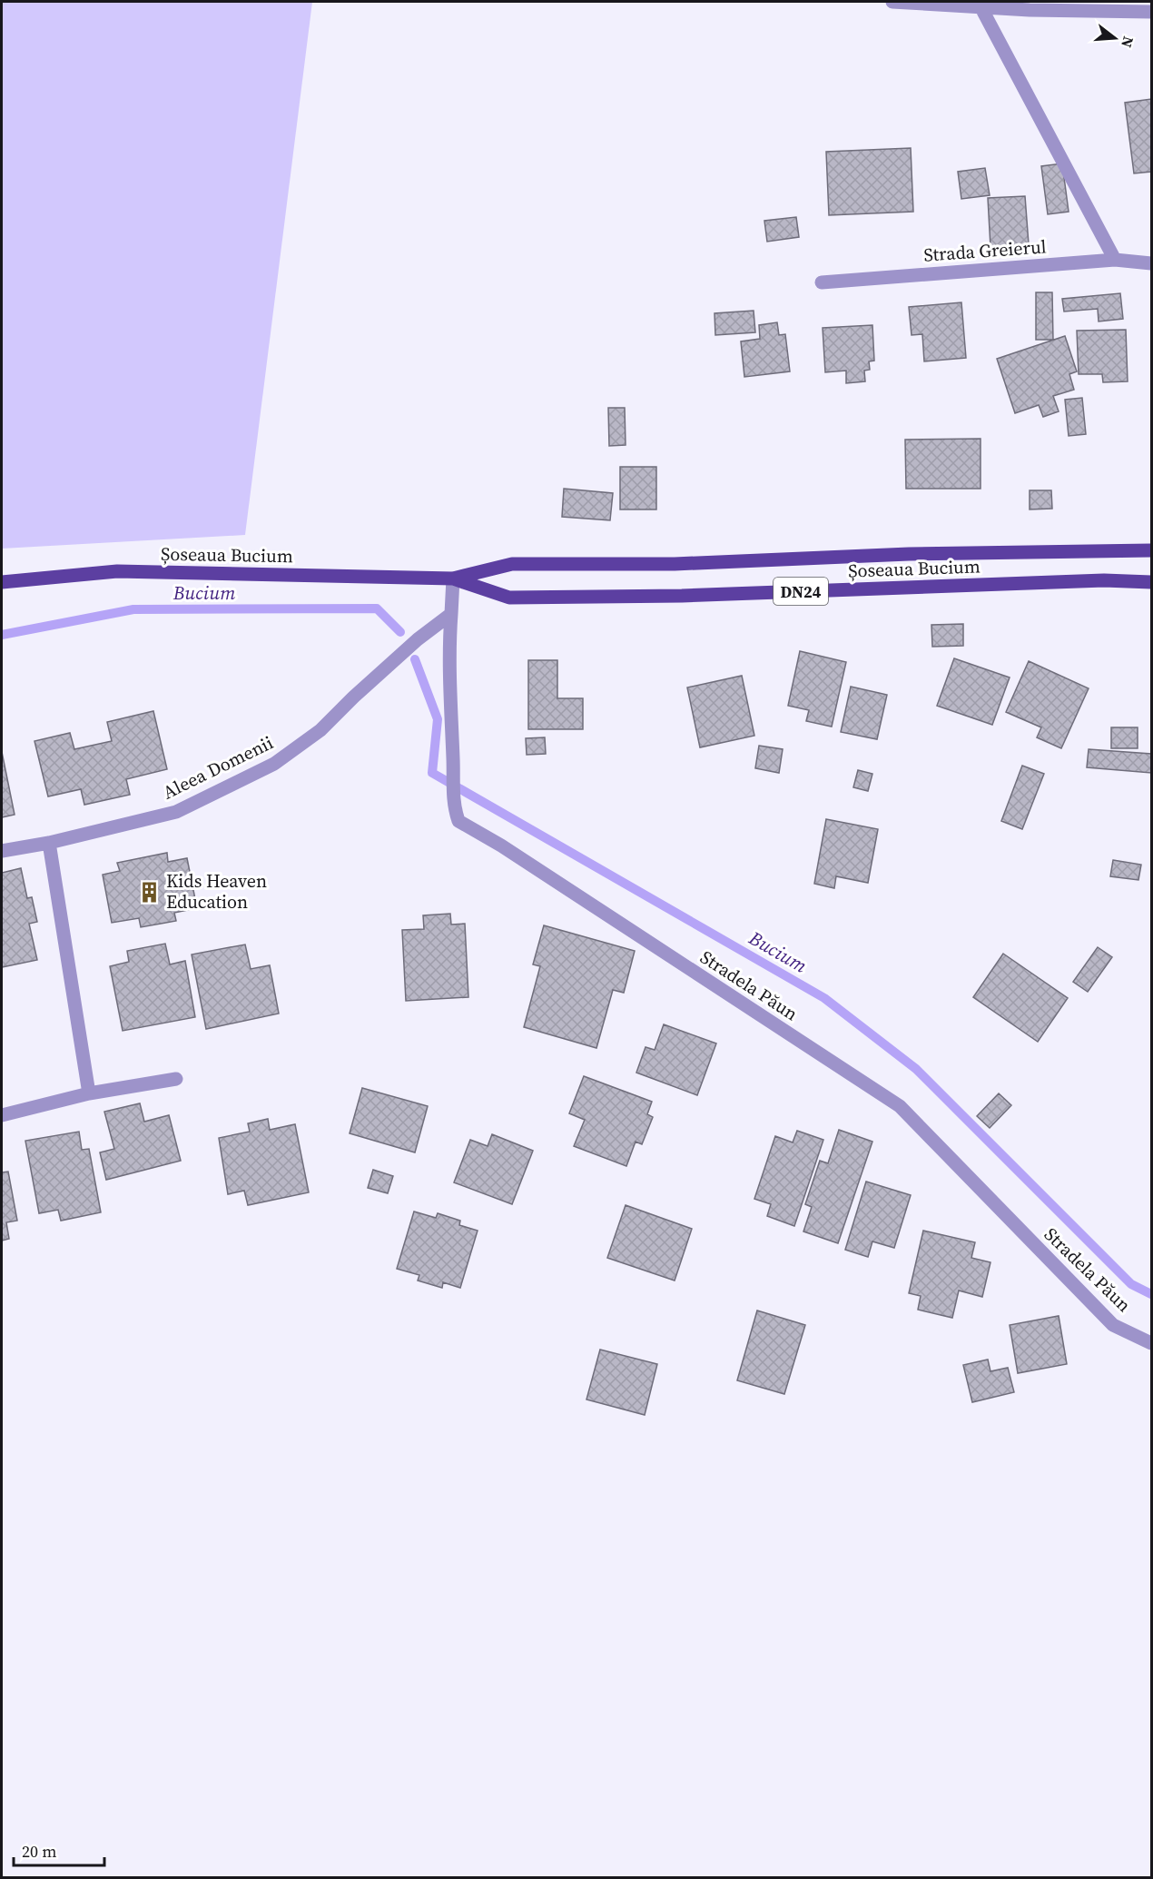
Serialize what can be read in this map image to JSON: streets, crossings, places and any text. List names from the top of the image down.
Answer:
{
  "streets": {
    "main road": ["Șoseaua Bucium", "DN24"],
    "street": ["Strada Greierul", "Aleea Domenii", "Stradela Păun"]
  },
  "crossings": [
    ["Aleea Domenii", "Stradela Păun"]
  ],
  "water": ["Bucium"],
  "places": {
    "building": ["Kids Heaven Education"]
  },
  "scale_bar": "20 m",
  "north": "right"
}
